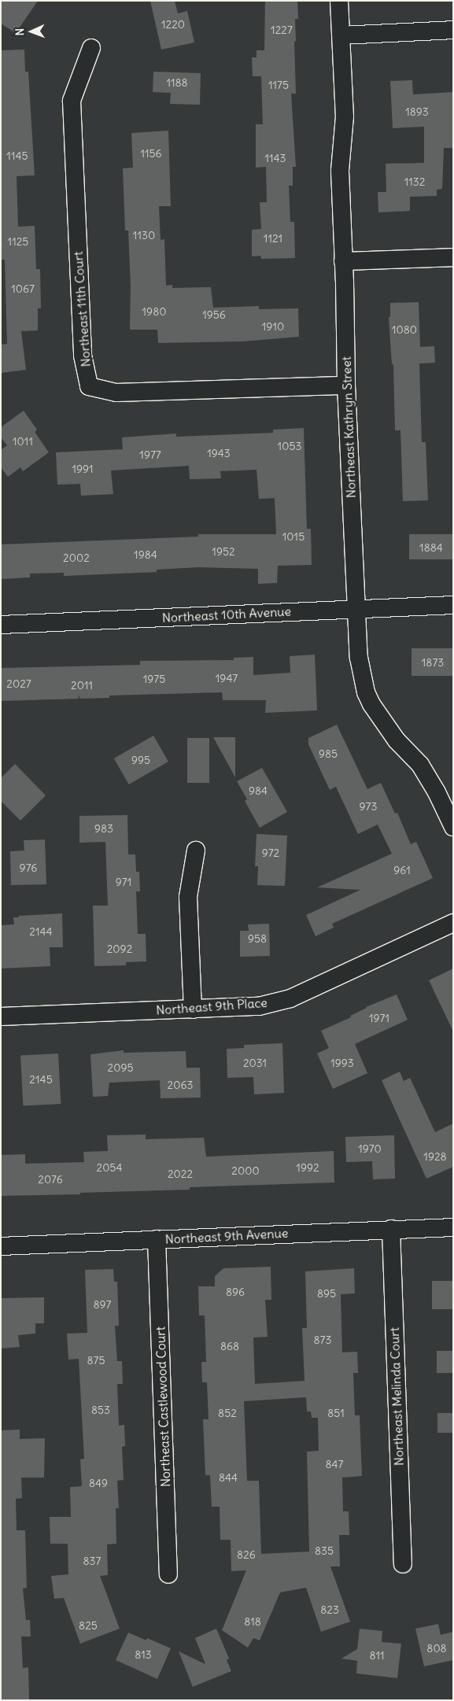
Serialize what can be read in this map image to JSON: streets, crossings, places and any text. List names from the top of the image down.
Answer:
{
  "streets": {
    "street": [
      "Northeast 11th Court",
      "Northeast Kathryn Street",
      "Northeast 10th Avenue",
      "Northeast 9th Place",
      "Northeast 9th Avenue",
      "Northeast Melinda Court",
      "Northeast Castlewood Court"
    ]
  },
  "crossings": [
    ["Northeast 11th Court", "Northeast Kathryn Street"],
    ["Northeast Kathryn Street", "Northeast 10th Avenue"],
    ["Northeast 9th Avenue", "Northeast Melinda Court"],
    ["Northeast 9th Avenue", "Northeast Castlewood Court"]
  ],
  "house_numbers": [
    "1220",
    "1227",
    "1188",
    "1175",
    "1893",
    "1156",
    "1145",
    "1143",
    "1132",
    "1130",
    "1121",
    "1125",
    "1067",
    "1980",
    "1956",
    "1910",
    "1080",
    "1011",
    "1053",
    "1943",
    "1977",
    "1991",
    "1015",
    "1884",
    "1952",
    "1984",
    "2002",
    "1873",
    "1947",
    "1975",
    "2027",
    "2011",
    "985",
    "995",
    "984",
    "973",
    "983",
    "972",
    "976",
    "961",
    "971",
    "2144",
    "958",
    "2092",
    "1971",
    "2031",
    "1993",
    "2095",
    "2145",
    "2063",
    "1970",
    "1928",
    "2054",
    "1992",
    "2000",
    "2022",
    "2076",
    "896",
    "895",
    "897",
    "873",
    "868",
    "875",
    "853",
    "852",
    "851",
    "847",
    "844",
    "849",
    "835",
    "826",
    "837",
    "823",
    "818",
    "825",
    "808",
    "813",
    "811"
  ],
  "north": "left"
}
